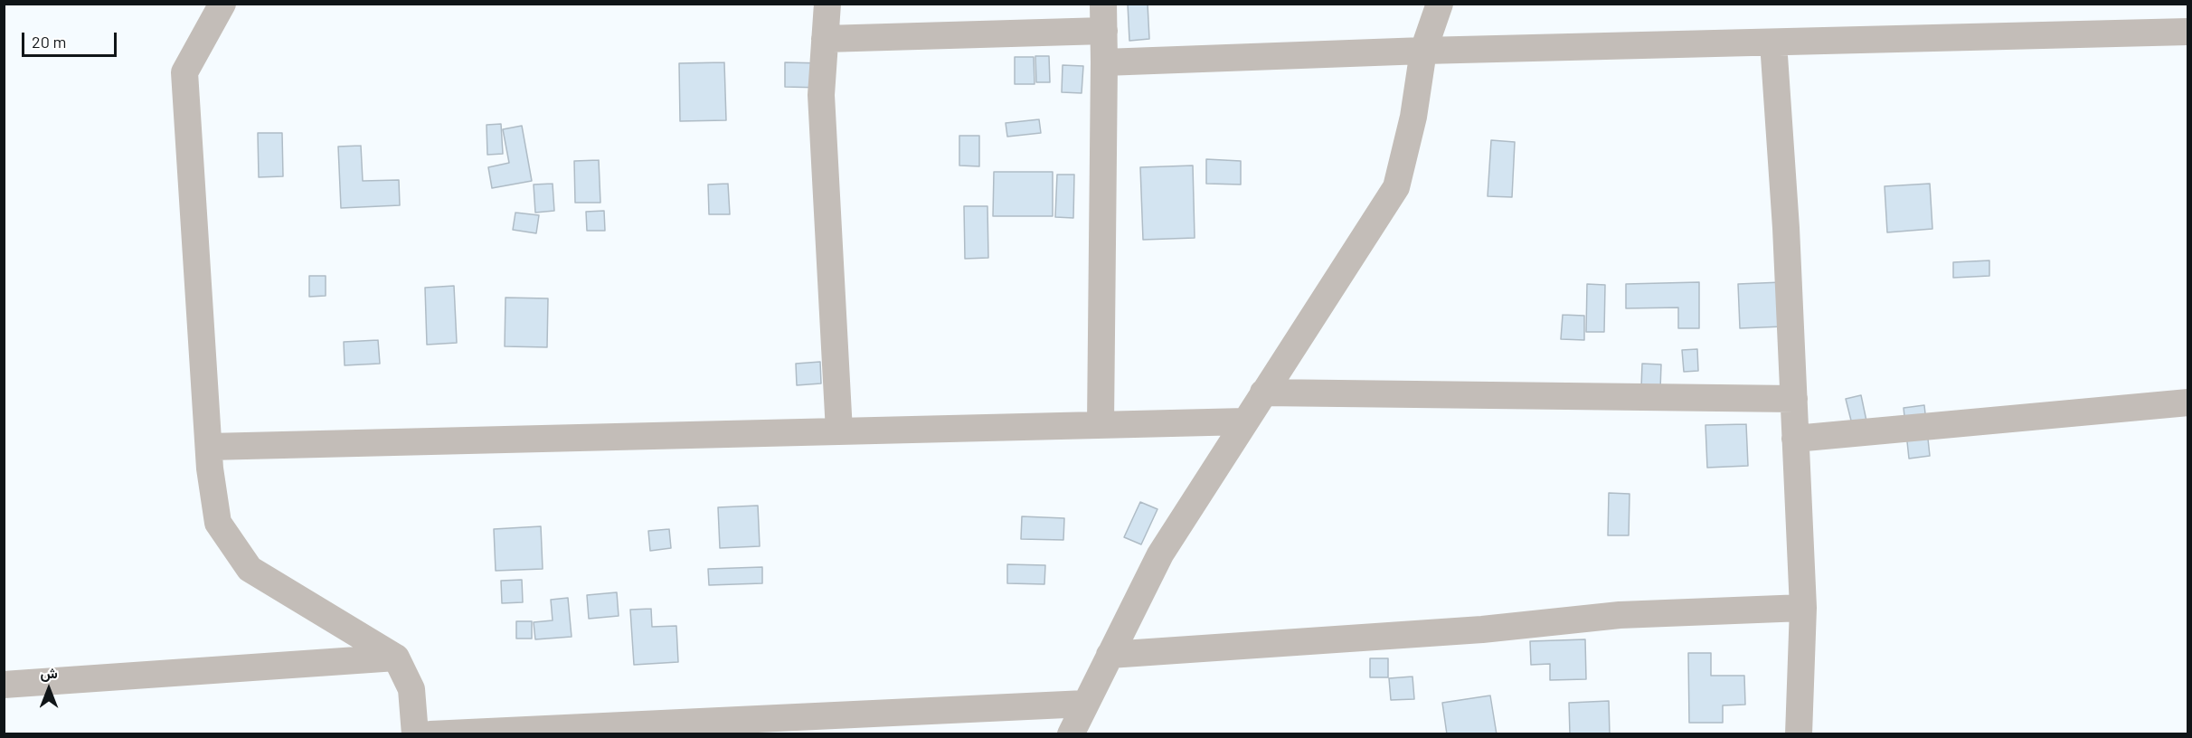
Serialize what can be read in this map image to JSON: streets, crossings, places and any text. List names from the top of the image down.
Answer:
{
  "scale_bar": "20 m",
  "north": "top"
}
